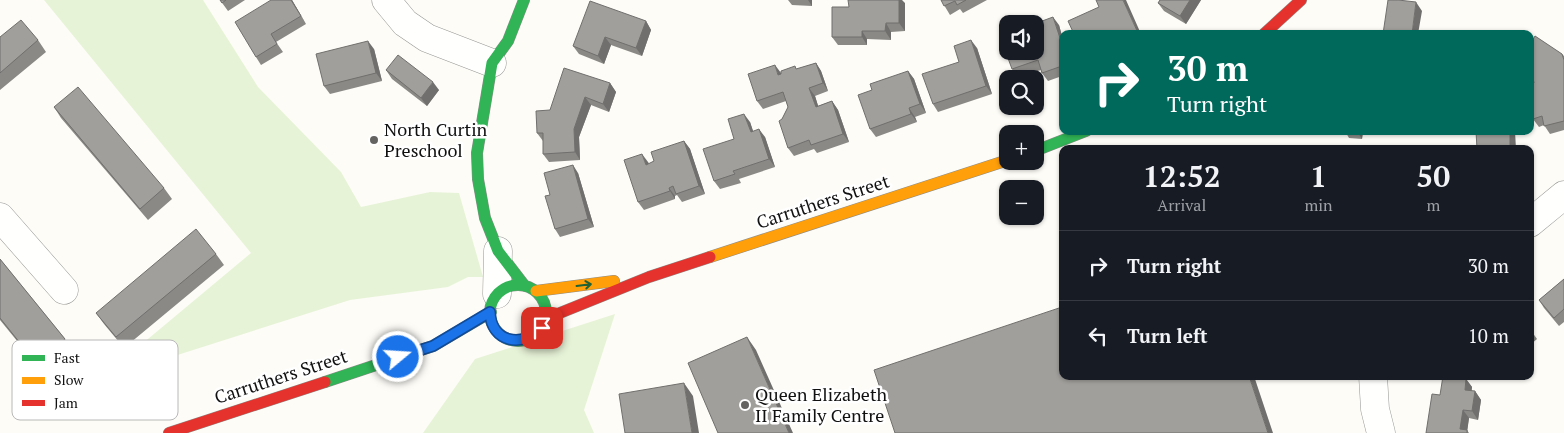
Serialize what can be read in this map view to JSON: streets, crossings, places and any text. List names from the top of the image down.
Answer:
{
  "streets": {
    "main road": ["Carruthers Street"]
  },
  "places": ["North Curtin Preschool", "Queen Elizabeth II Family Centre"],
  "legend": ["Fast", "Slow", "Jam"],
  "page": {
    "map_buttons": ["+", "−"],
    "turn": ["30 m", "Turn right"],
    "eta": [
      "12:52",
      "Arrival",
      "1",
      "min",
      "50",
      "m"
    ],
    "list": [
      {
        "name": "Turn right",
        "value": "30 m"
      },
      {
        "name": "Turn left",
        "value": "10 m"
      }
    ]
  }
}
